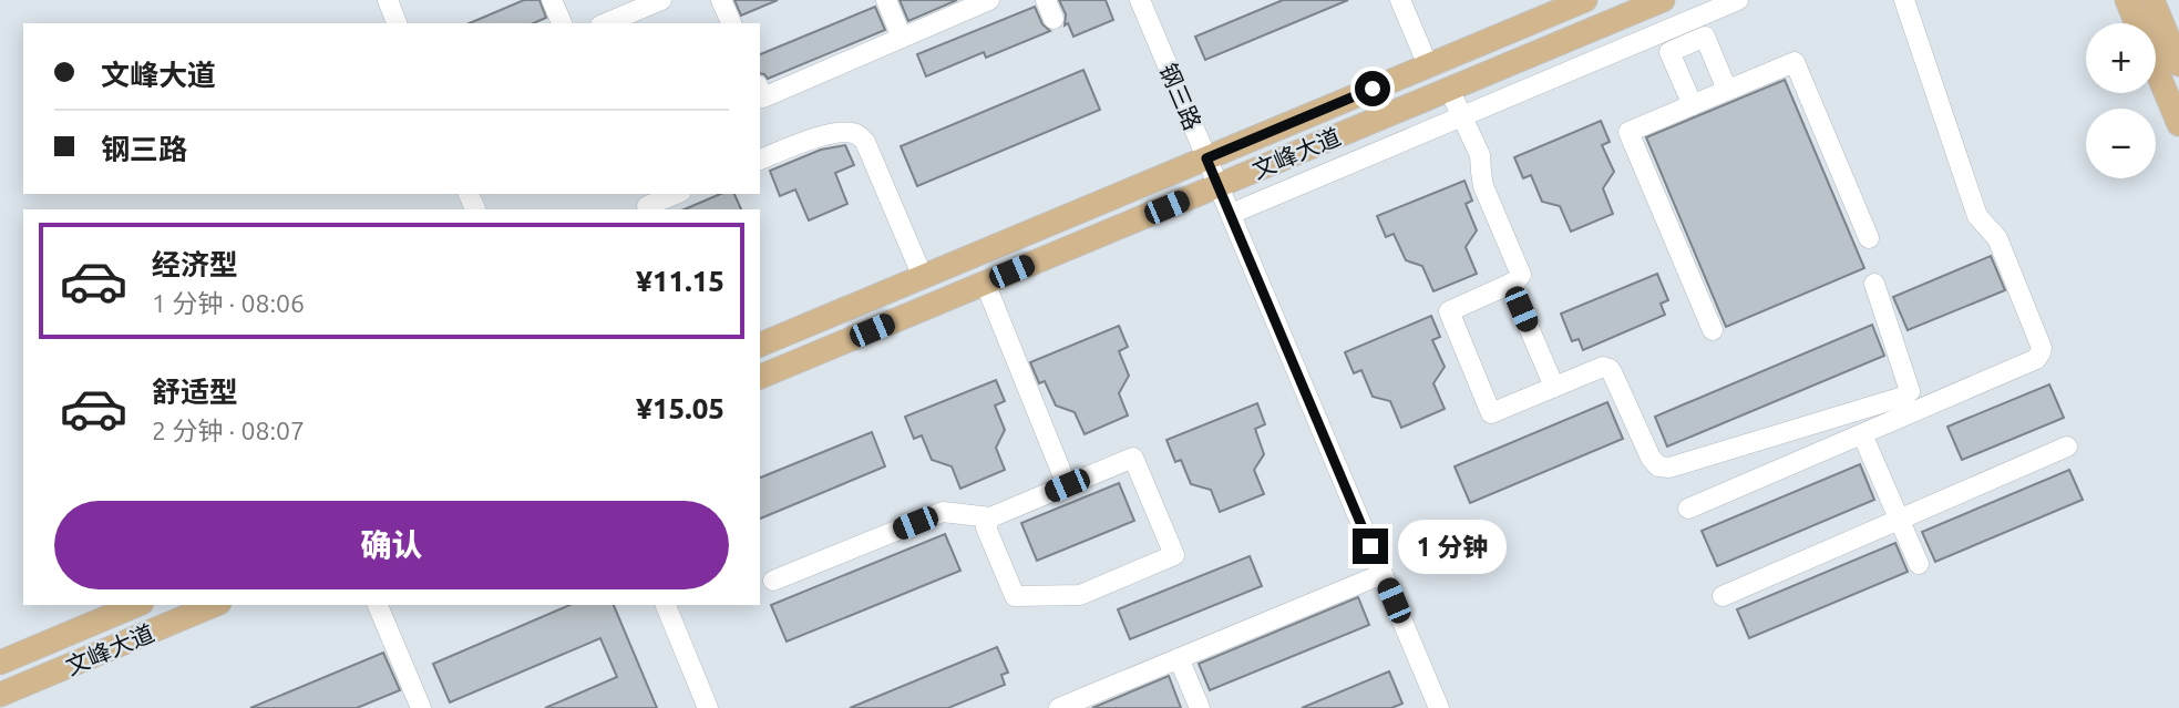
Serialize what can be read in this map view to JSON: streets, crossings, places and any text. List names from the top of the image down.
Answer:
{
  "streets": {
    "main road": ["文峰大道"],
    "street": ["钢三路"]
  },
  "crossings": [
    ["钢三路", "文峰大道"]
  ],
  "page": {
    "map_buttons": ["+", "−"],
    "banner": ["文峰大道", "钢三路"],
    "list": [
      {
        "name": "经济型",
        "note": "1 分钟 · 08:06",
        "value": "¥11.15"
      },
      {
        "name": "舒适型",
        "note": "2 分钟 · 08:07",
        "value": "¥15.05"
      }
    ],
    "buttons": "确认",
    "bubble": "1 分钟"
  }
}
